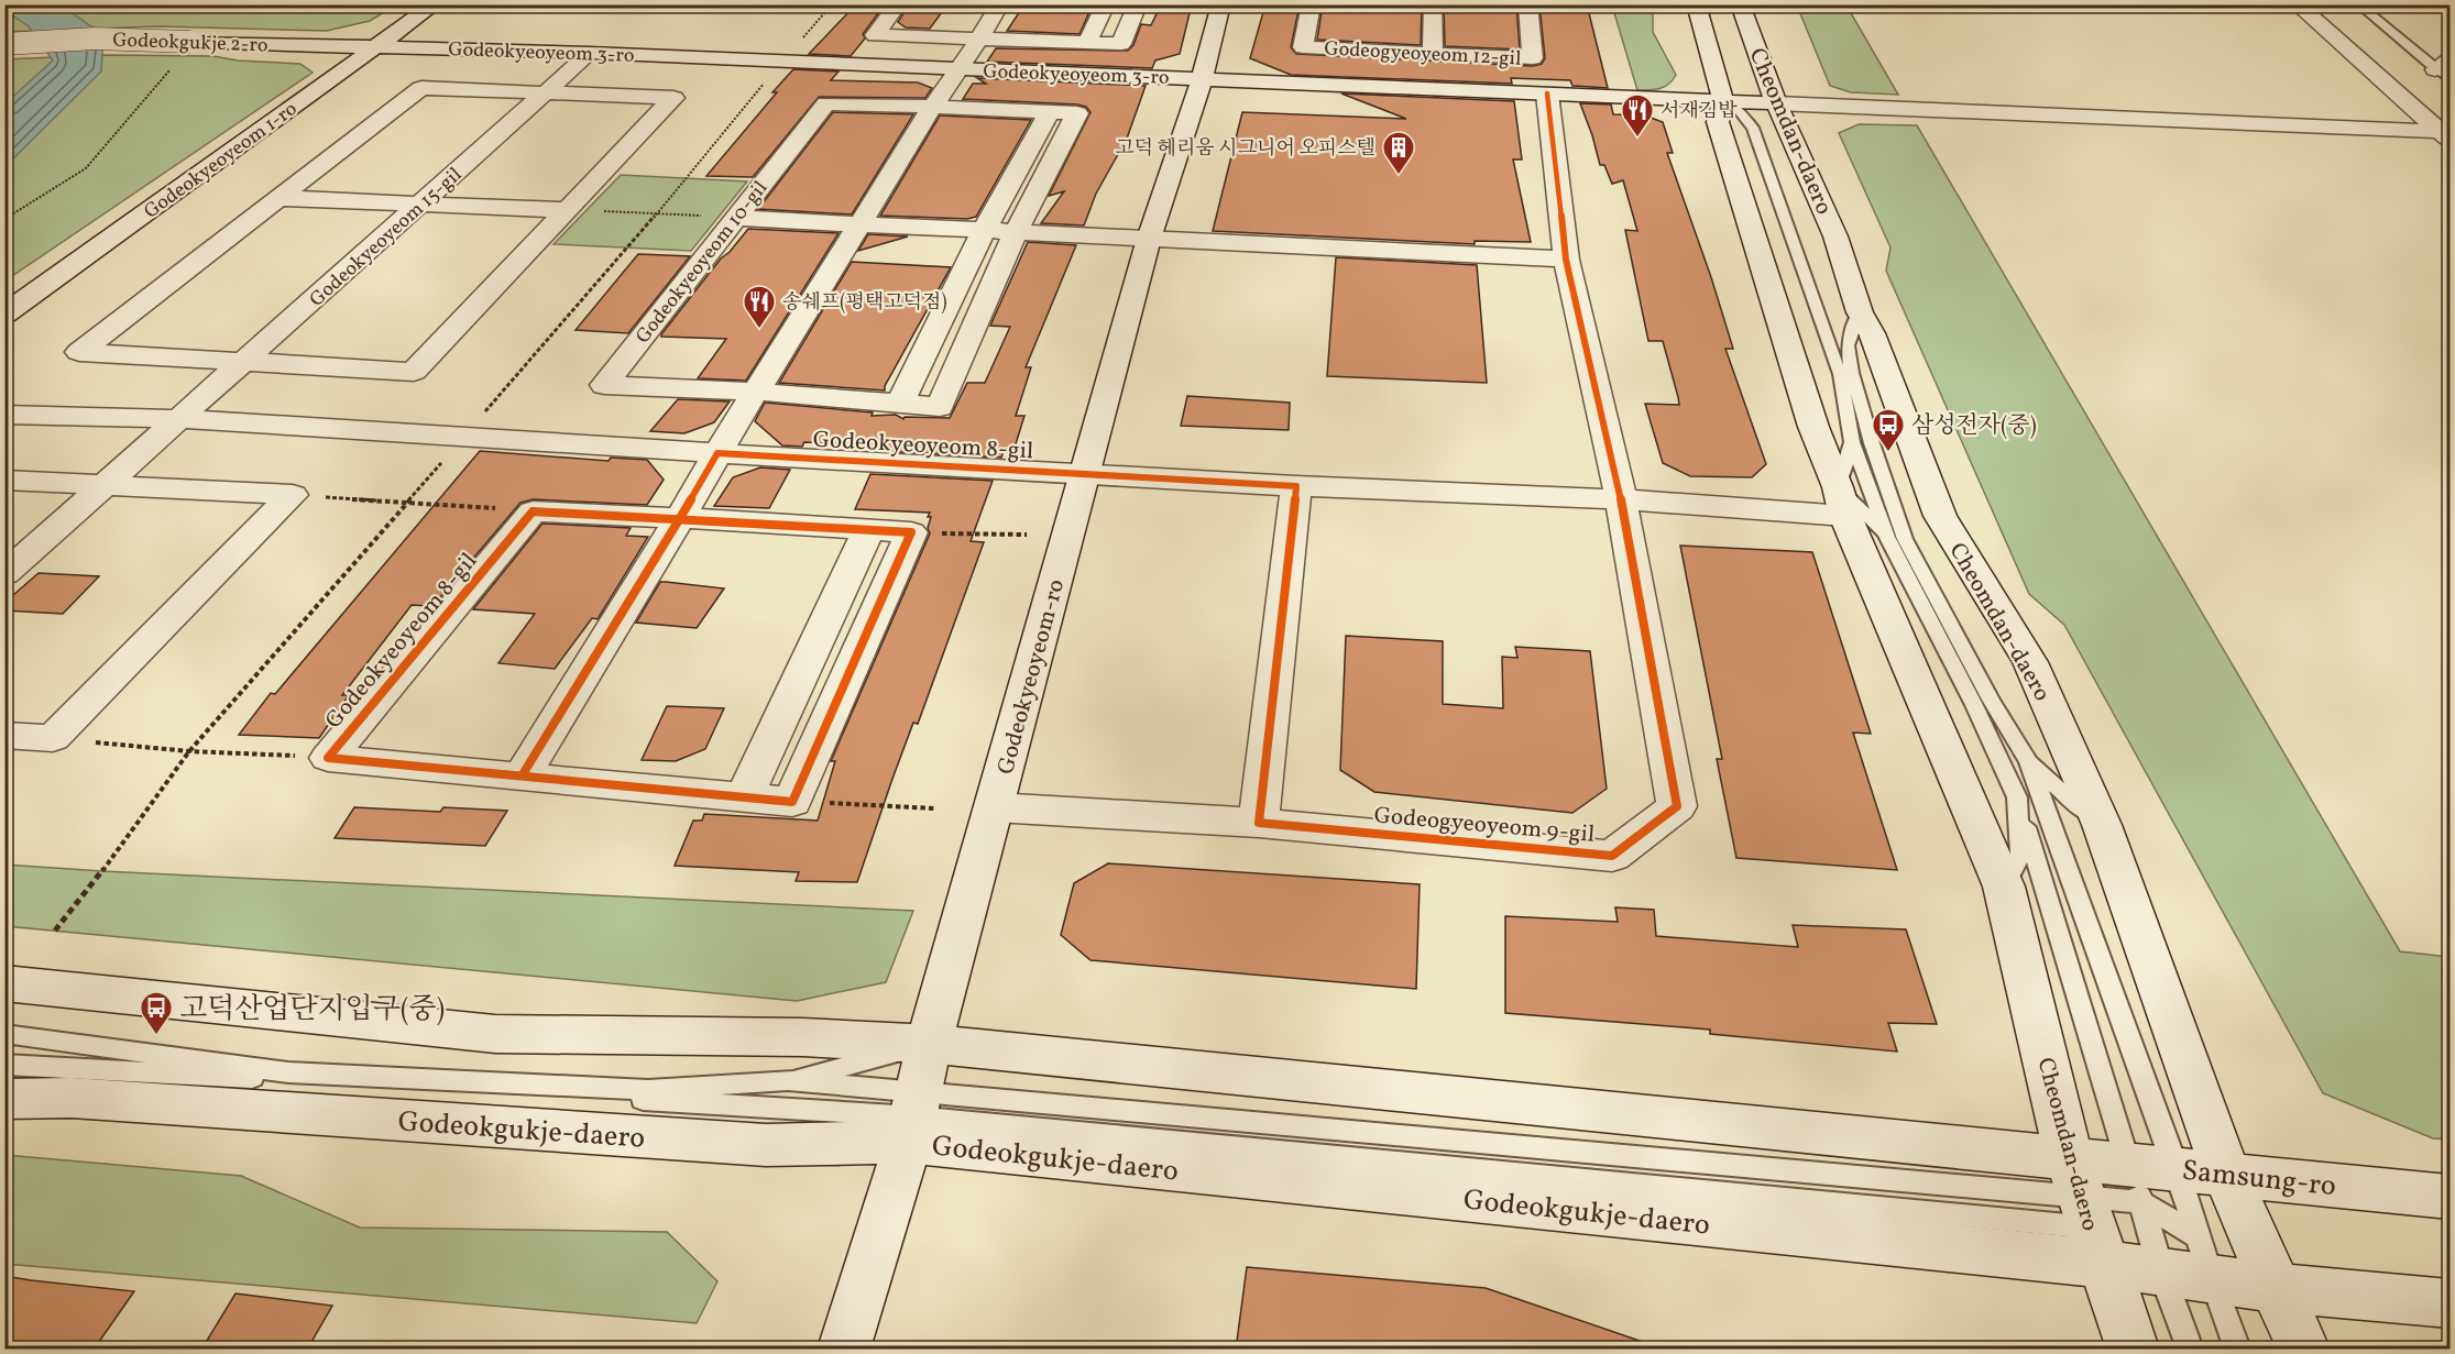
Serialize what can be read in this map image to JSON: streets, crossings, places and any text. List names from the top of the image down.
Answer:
{
  "streets": {
    "street": [
      "Godeokgukje 2-ro",
      "Godeokyeoyeom 3-ro",
      "Godeogyeoyeom 12-gil",
      "Cheomdan-daero",
      "Godeokyeoyeom 1-ro",
      "Godeokyeoyeom 15-gil",
      "Godeokyeoyeom 10-gil",
      "Godeokyeoyeom 8-gil",
      "Godeokyeoyeom-ro",
      "Godeogyeoyeom 9-gil",
      "Godeokgukje-daero",
      "Samsung-ro"
    ]
  },
  "crossings": [
    ["Godeokgukje 2-ro", "Godeokyeoyeom 3-ro"],
    ["Godeokgukje 2-ro", "Godeokyeoyeom 1-ro"],
    ["Godeokyeoyeom 3-ro", "Cheomdan-daero"],
    ["Godeokyeoyeom 3-ro", "Godeokyeoyeom 1-ro"],
    ["Godeokyeoyeom 3-ro", "Godeokyeoyeom 15-gil"],
    ["Godeokyeoyeom 3-ro", "Godeokyeoyeom-ro"],
    ["Godeokyeoyeom 3-ro", "Godeogyeoyeom 9-gil"],
    ["Cheomdan-daero", "Godeokgukje-daero"],
    ["Cheomdan-daero", "Samsung-ro"],
    ["Godeokyeoyeom 15-gil", "Godeokyeoyeom 8-gil"],
    ["Godeokyeoyeom 8-gil", "Godeokyeoyeom-ro"],
    ["Godeokyeoyeom-ro", "Godeokgukje-daero"],
    ["Godeokgukje-daero", "Samsung-ro"]
  ],
  "places": {
    "restaurant": ["서재김밥", "송쉐프(평택고덕점)"],
    "building": ["고덕 헤리움 시그니어 오피스텔"],
    "bus stop": ["삼성전자(중)", "고덕산업단지입구(중)"]
  }
}
